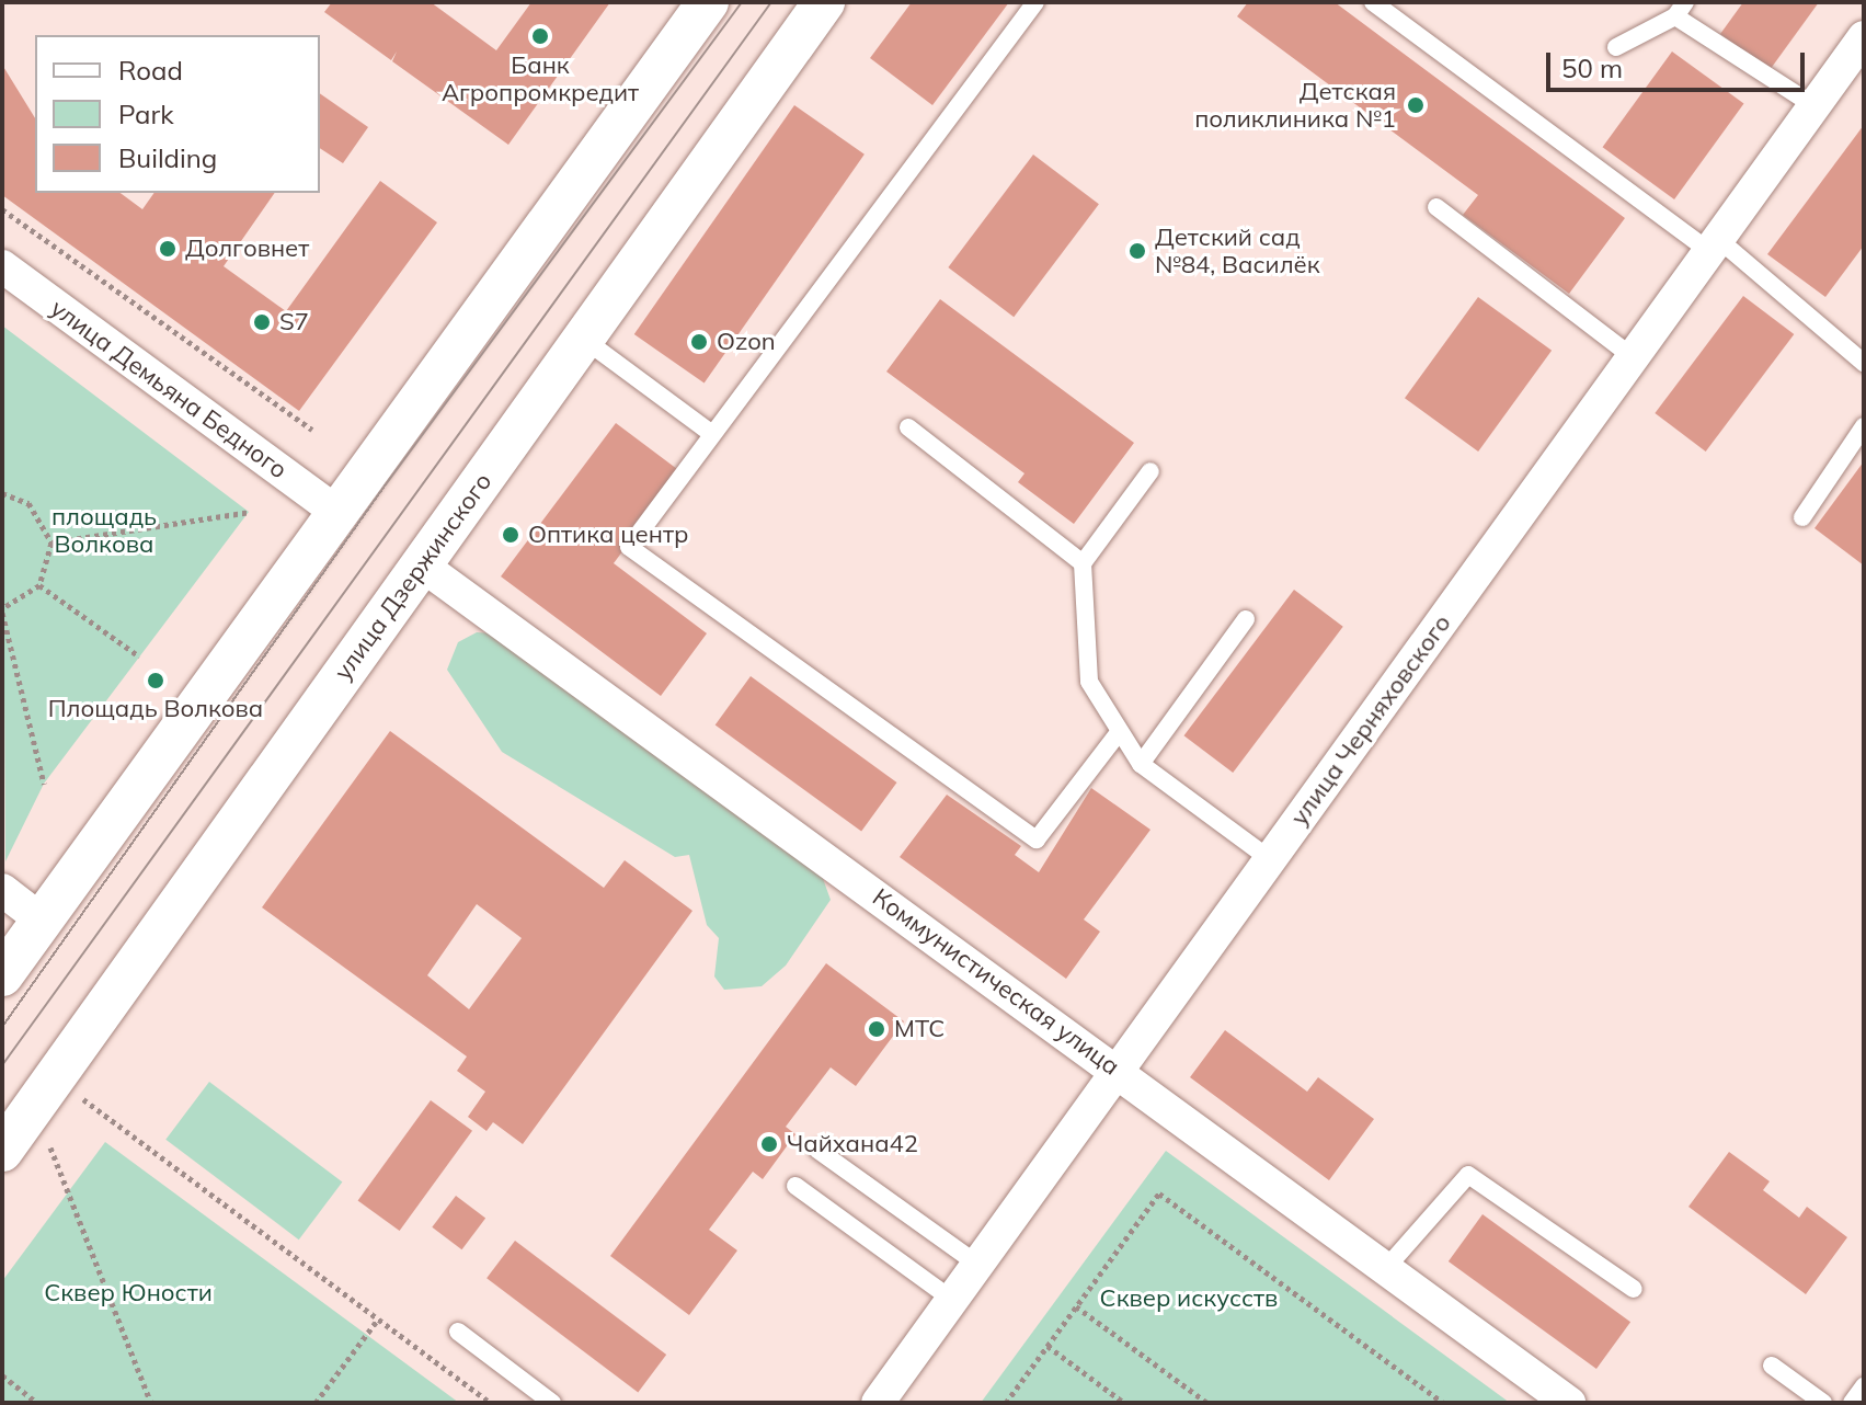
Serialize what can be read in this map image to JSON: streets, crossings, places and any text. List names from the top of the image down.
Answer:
{
  "streets": {
    "street": [
      "улица Демьяна Бедного",
      "улица Дзержинского",
      "улица Черняховского",
      "Коммунистическая улица"
    ]
  },
  "crossings": [
    ["улица Дзержинского", "Коммунистическая улица"],
    ["улица Черняховского", "Коммунистическая улица"]
  ],
  "parks": ["площадь Волкова", "Сквер Юности", "Сквер искусств"],
  "places": [
    "Банк Агропромкредит",
    "Детская поликлиника №1",
    "Долговнет",
    "Детский сад №84, Василёк",
    "S7",
    "Ozon",
    "Оптика центр",
    "Площадь Волкова",
    "МТС",
    "Чайхана42"
  ],
  "legend": ["Road", "Park", "Building"],
  "scale_bar": "50 m"
}
